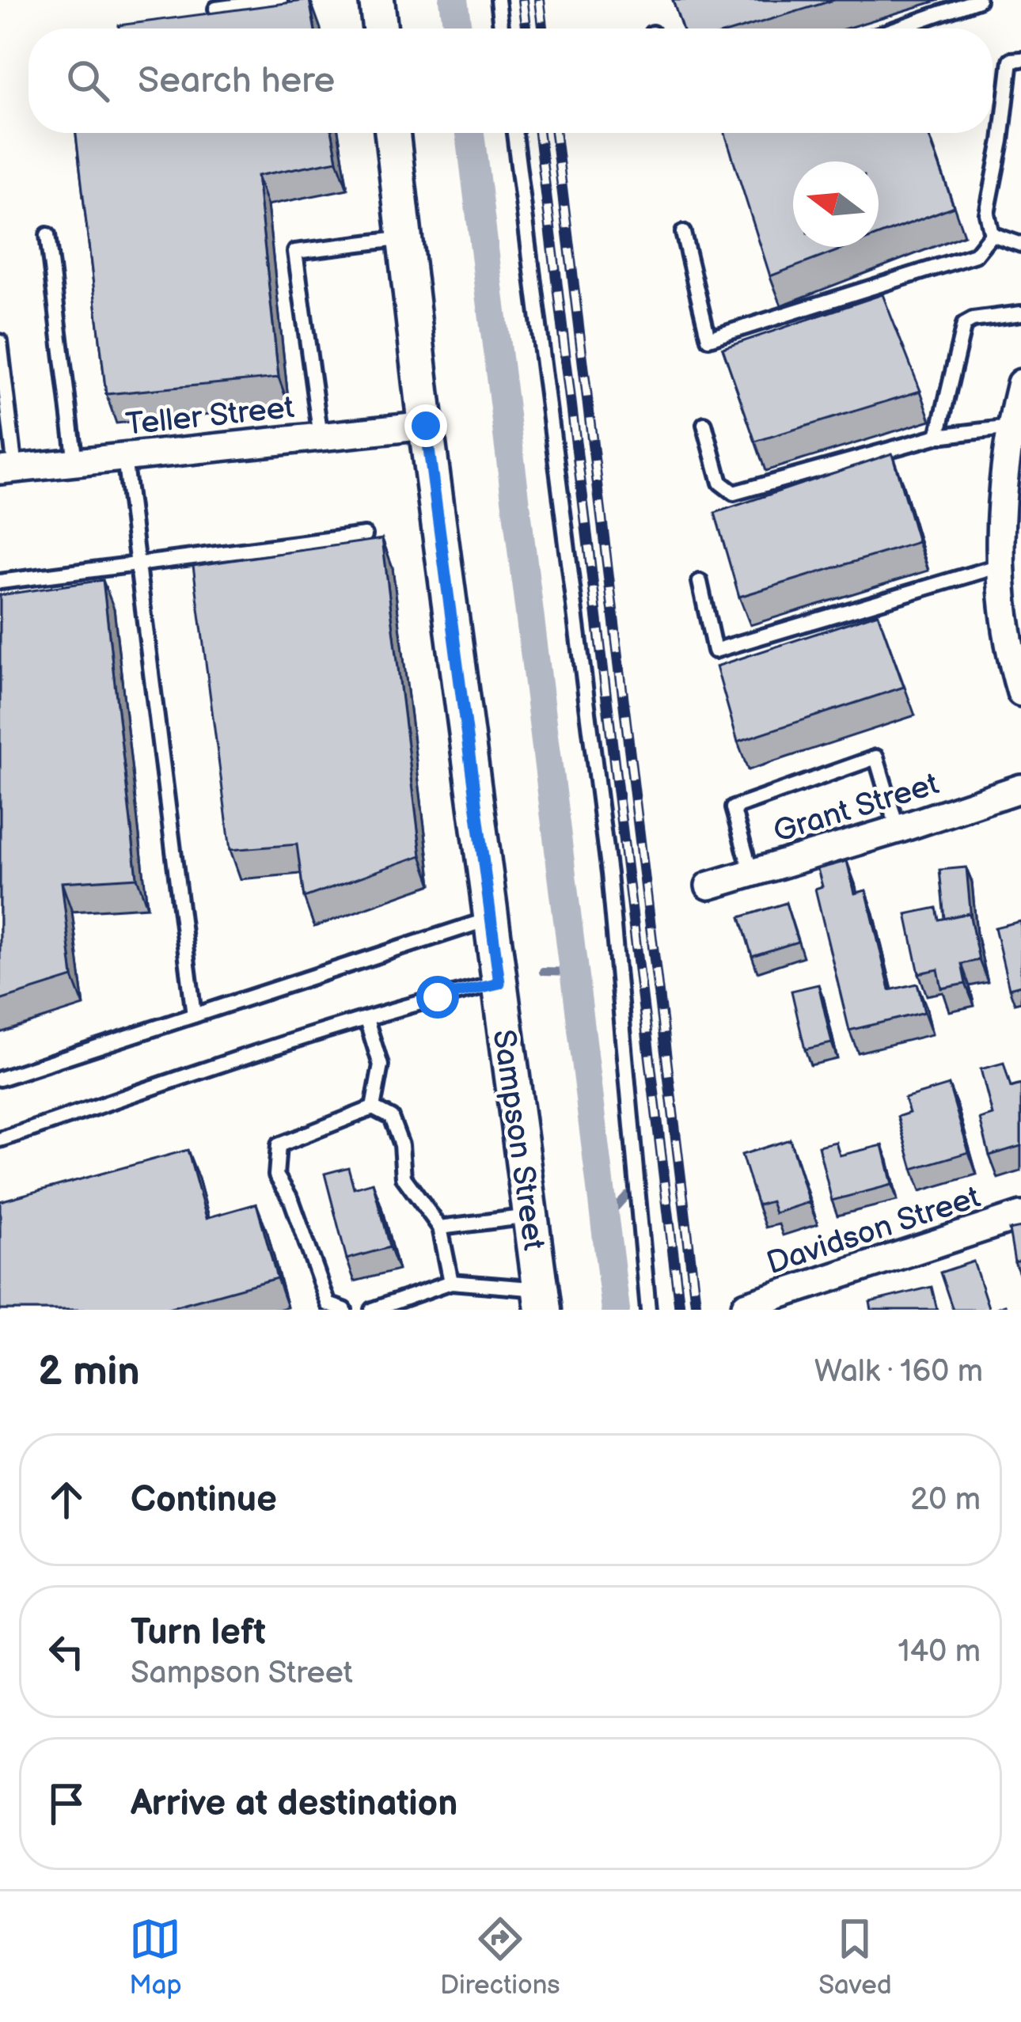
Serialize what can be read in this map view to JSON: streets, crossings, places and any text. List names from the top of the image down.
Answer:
{
  "streets": {
    "street": [
      "Teller Street",
      "Grant Street",
      "Sampson Street",
      "Davidson Street"
    ]
  },
  "crossings": [
    ["Teller Street", "Sampson Street"]
  ],
  "north": "left",
  "page": {
    "search": "Search here",
    "heading": ["2 min", "Walk · 160 m"],
    "list": [
      ["Continue", "20 m"],
      ["Turn left", "Sampson Street", "140 m"],
      "Arrive at destination"
    ],
    "nav": ["Map", "Directions", "Saved"]
  }
}
